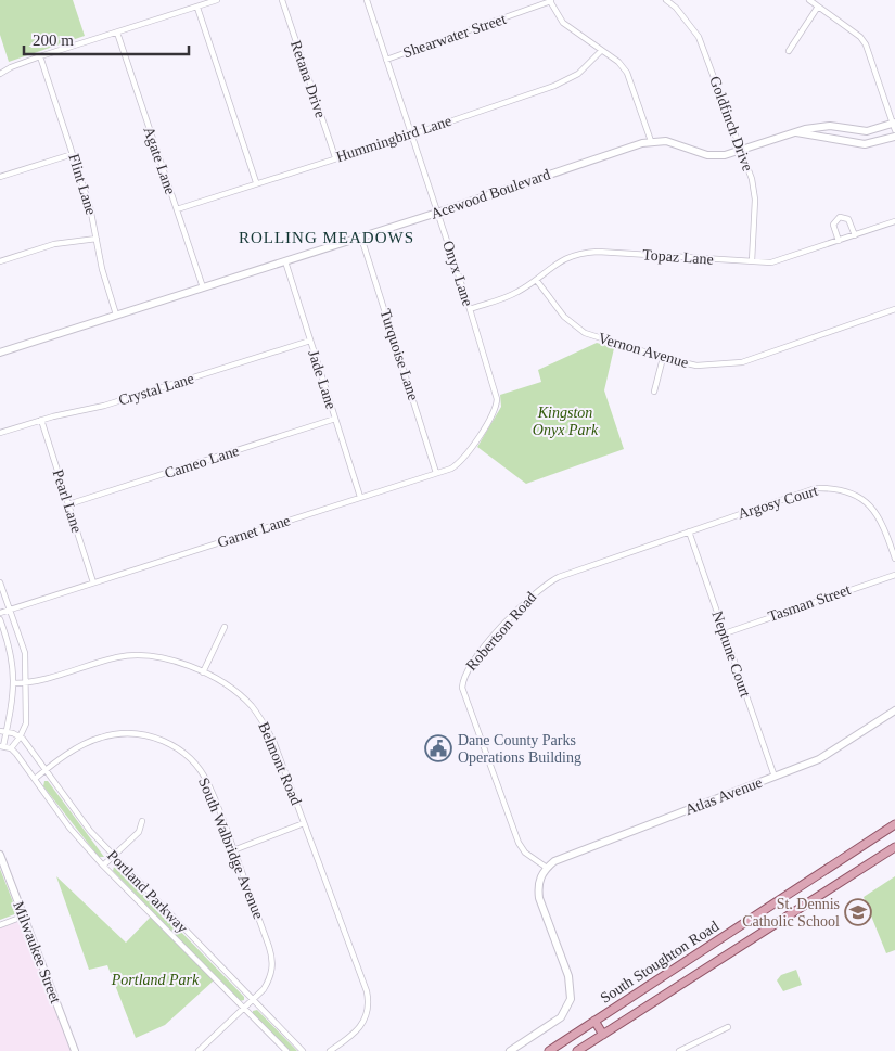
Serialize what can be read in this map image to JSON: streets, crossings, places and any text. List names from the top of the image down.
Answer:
{
  "streets": {
    "main road": ["South Stoughton Road"],
    "street": [
      "Shearwater Street",
      "Retana Drive",
      "Goldfinch Drive",
      "Hummingbird Lane",
      "Agate Lane",
      "Flint Lane",
      "Acewood Boulevard",
      "Topaz Lane",
      "Onyx Lane",
      "Vernon Avenue",
      "Turquoise Lane",
      "Jade Lane",
      "Crystal Lane",
      "Cameo Lane",
      "Pearl Lane",
      "Argosy Court",
      "Garnet Lane",
      "Tasman Street",
      "Robertson Road",
      "Neptune Court",
      "Belmont Road",
      "Atlas Avenue",
      "South Walbridge Avenue",
      "Portland Parkway",
      "Milwaukee Street"
    ]
  },
  "crossings": [
    ["Shearwater Street", "Onyx Lane"],
    ["Retana Drive", "Hummingbird Lane"],
    ["Goldfinch Drive", "Acewood Boulevard"],
    ["Goldfinch Drive", "Topaz Lane"],
    ["Hummingbird Lane", "Agate Lane"],
    ["Hummingbird Lane", "Onyx Lane"],
    ["Agate Lane", "Acewood Boulevard"],
    ["Flint Lane", "Acewood Boulevard"],
    ["Acewood Boulevard", "Onyx Lane"],
    ["Acewood Boulevard", "Turquoise Lane"],
    ["Acewood Boulevard", "Jade Lane"],
    ["Topaz Lane", "Onyx Lane"],
    ["Topaz Lane", "Vernon Avenue"],
    ["Onyx Lane", "Garnet Lane"],
    ["Turquoise Lane", "Garnet Lane"],
    ["Jade Lane", "Crystal Lane"],
    ["Jade Lane", "Cameo Lane"],
    ["Jade Lane", "Garnet Lane"],
    ["Crystal Lane", "Pearl Lane"],
    ["Cameo Lane", "Pearl Lane"],
    ["Pearl Lane", "Garnet Lane"],
    ["Argosy Court", "Robertson Road"],
    ["Argosy Court", "Neptune Court"],
    ["Tasman Street", "Neptune Court"],
    ["Robertson Road", "Neptune Court"],
    ["Robertson Road", "Atlas Avenue"],
    ["Neptune Court", "Atlas Avenue"],
    ["South Walbridge Avenue", "Portland Parkway"]
  ],
  "districts": ["ROLLING MEADOWS"],
  "parks": ["Kingston Onyx Park", "Portland Park"],
  "places": {
    "public building": ["Dane County Parks Operations Building"],
    "school or university": ["St. Dennis Catholic School"]
  },
  "scale_bar": "200 m"
}
